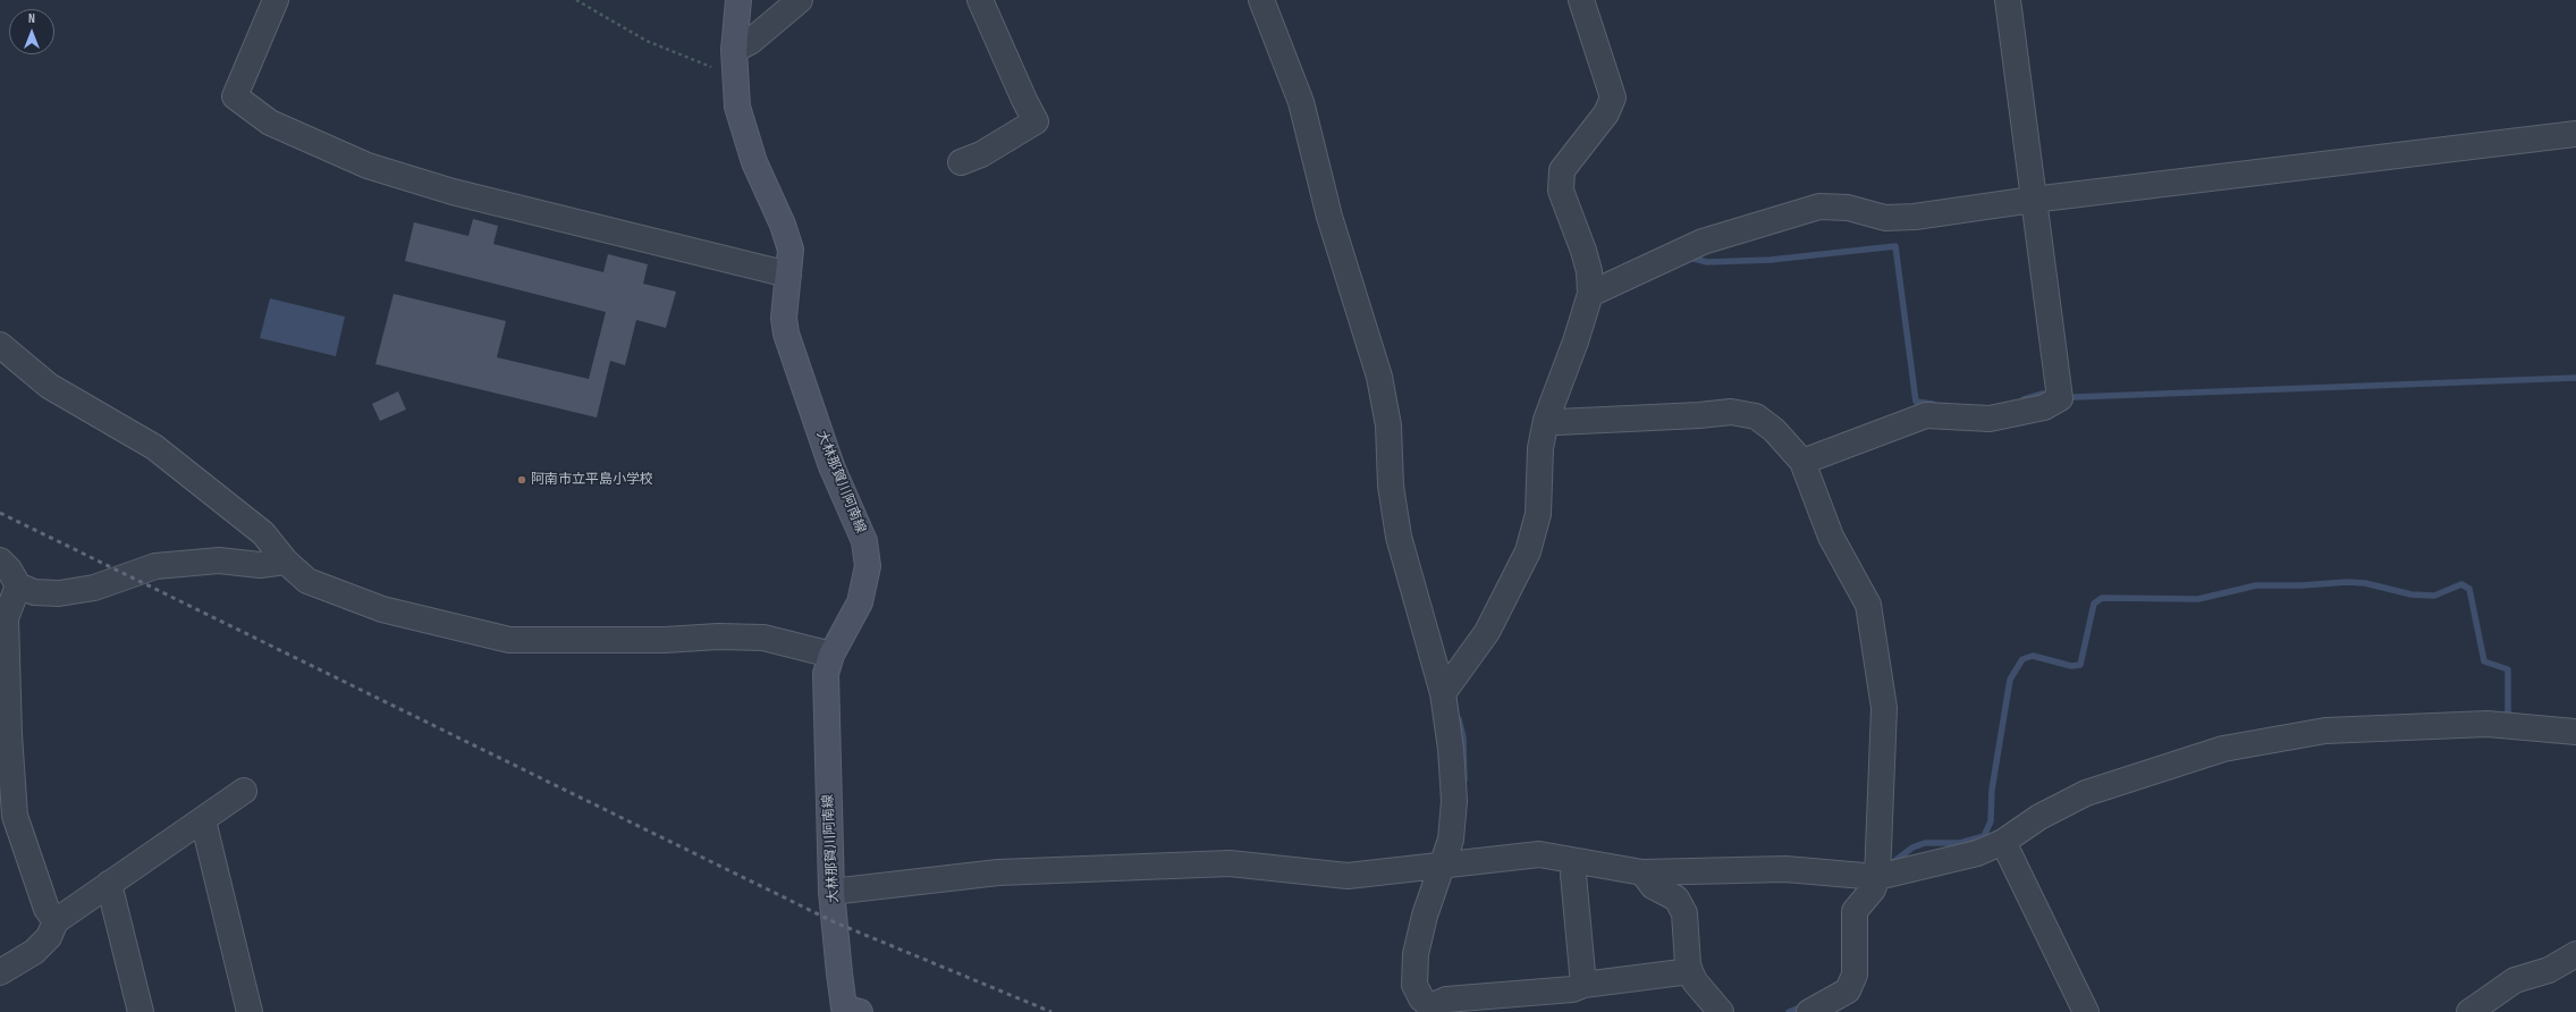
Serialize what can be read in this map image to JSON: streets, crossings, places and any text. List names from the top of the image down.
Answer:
{
  "streets": {
    "main road": ["大林那賀川阿南線"]
  },
  "places": ["阿南市立平島小学校"],
  "north": "top"
}
